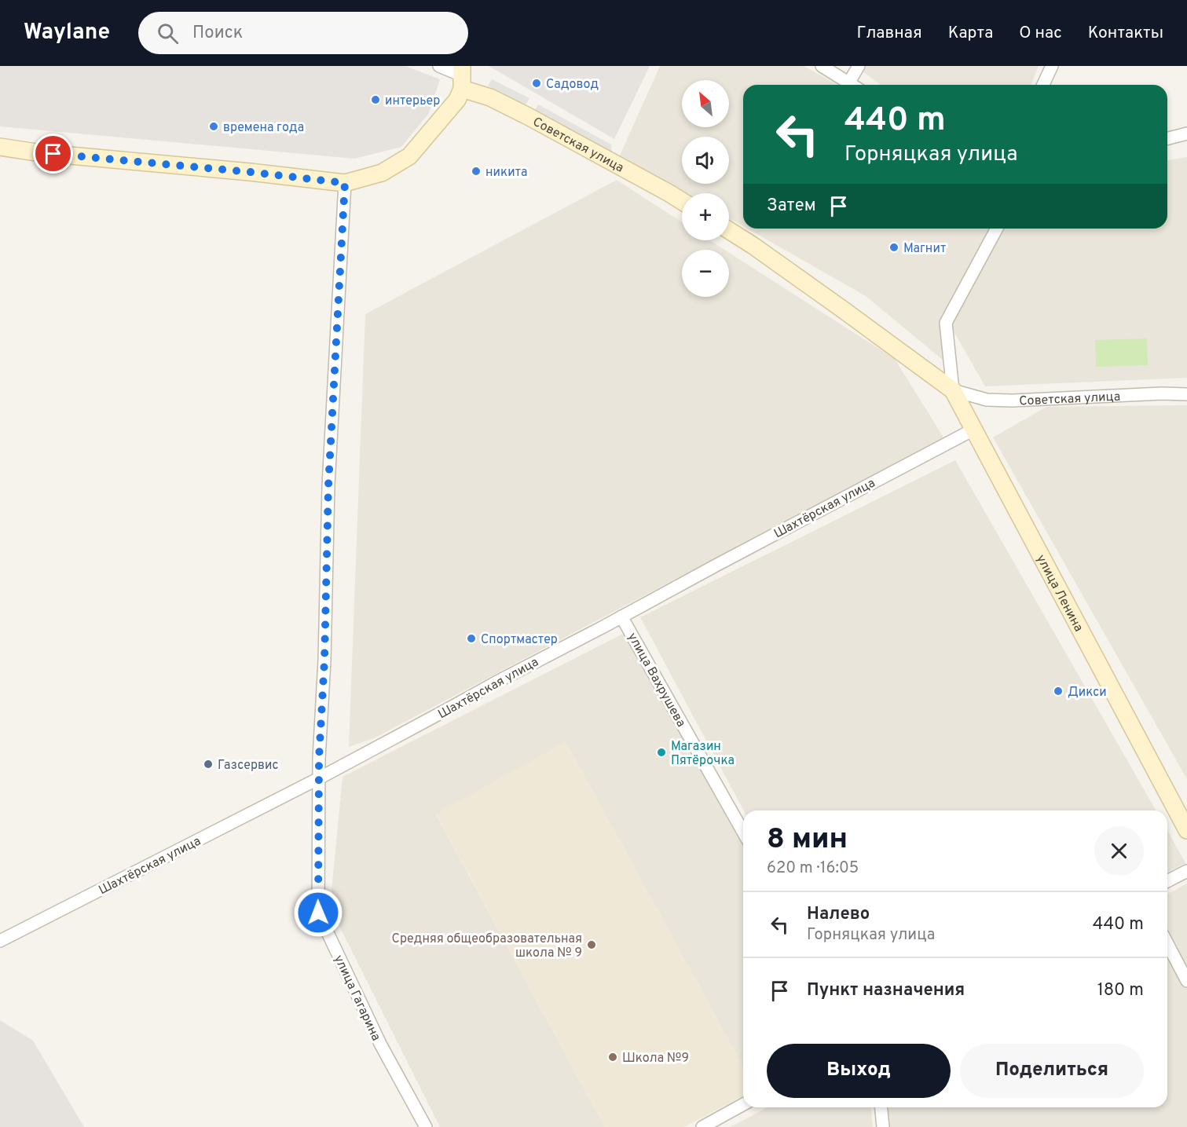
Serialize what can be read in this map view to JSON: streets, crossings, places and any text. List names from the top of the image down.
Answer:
{
  "streets": {
    "main road": ["Советская улица", "улица Ленина"],
    "street": ["Шахтёрская улица", "улица Вахрушева", "улица Гагарина"]
  },
  "crossings": [
    ["Советская улица", "улица Ленина"],
    ["Шахтёрская улица", "улица Ленина"],
    ["Шахтёрская улица", "улица Вахрушева"],
    ["Шахтёрская улица", "улица Гагарина"]
  ],
  "places": [
    "Садовод",
    "интерьер",
    "времена года",
    "никита",
    "Магнит",
    "Спортмастер",
    "Дикси",
    "Магазин Пятёрочка",
    "Газсервис",
    "Средняя общеобразовательная школа № 9",
    "Школа №9"
  ],
  "north": "top left",
  "page": {
    "header": "Waylane",
    "search": "Поиск",
    "nav": [
      "Главная",
      "Карта",
      "О нас",
      "Контакты"
    ],
    "map_buttons": ["+", "−"],
    "turn": ["440 m", "Горняцкая улица"],
    "then": "Затем",
    "heading": ["8 мин", "620 m · 16:05"],
    "list": [
      {
        "name": "Налево",
        "note": "Горняцкая улица",
        "value": "440 m"
      },
      {
        "name": "Пункт назначения",
        "value": "180 m"
      }
    ],
    "buttons": ["Выход", "Поделиться"]
  }
}
